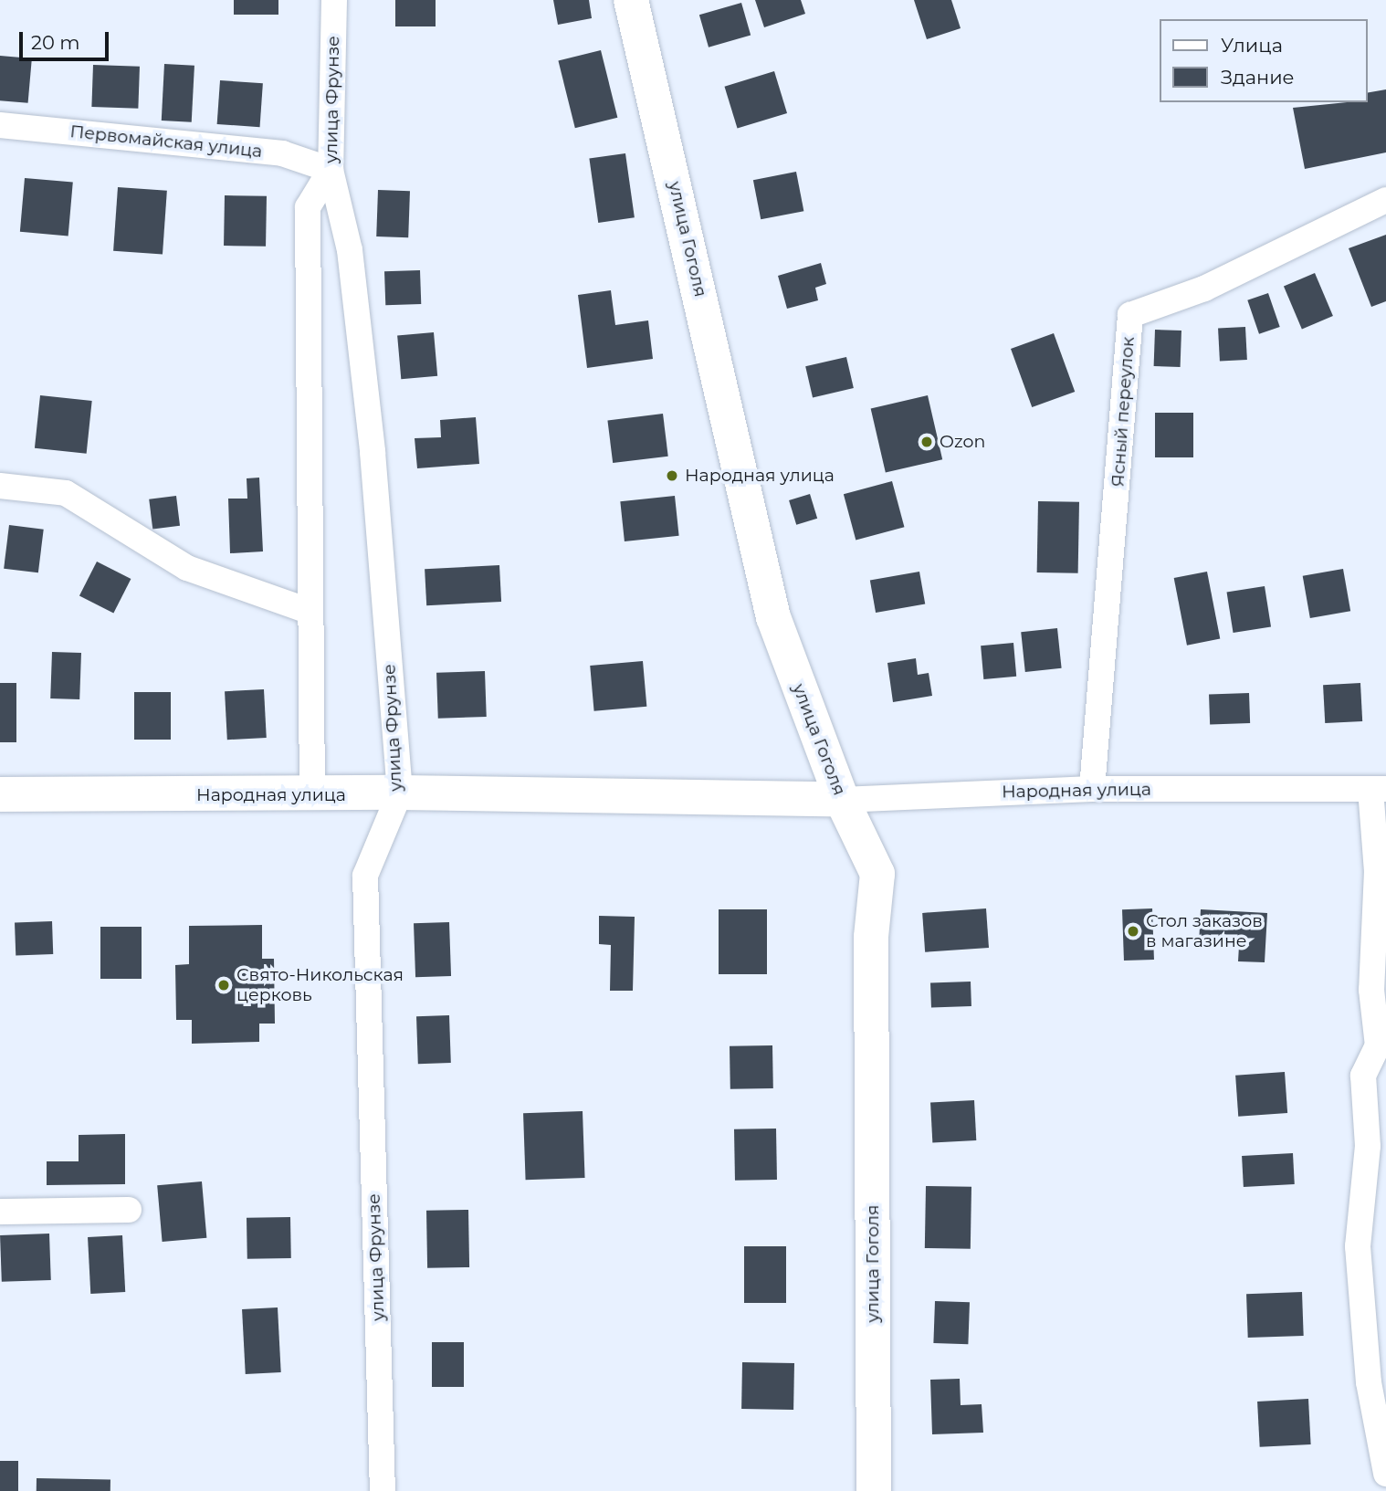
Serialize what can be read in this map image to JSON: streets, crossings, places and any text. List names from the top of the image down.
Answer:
{
  "streets": {
    "main road": ["улица Гоголя", "Народная улица"],
    "street": ["улица Фрунзе", "Первомайская улица", "Ясный переулок"]
  },
  "crossings": [
    ["улица Фрунзе", "Первомайская улица"],
    ["улица Фрунзе", "Народная улица"],
    ["улица Гоголя", "Народная улица"],
    ["Ясный переулок", "Народная улица"]
  ],
  "places": [
    "Ozon",
    "Народная улица",
    "Стол заказов в магазине",
    "Свято-Никольская церковь"
  ],
  "legend": ["Улица", "Здание"],
  "scale_bar": "20 m"
}
